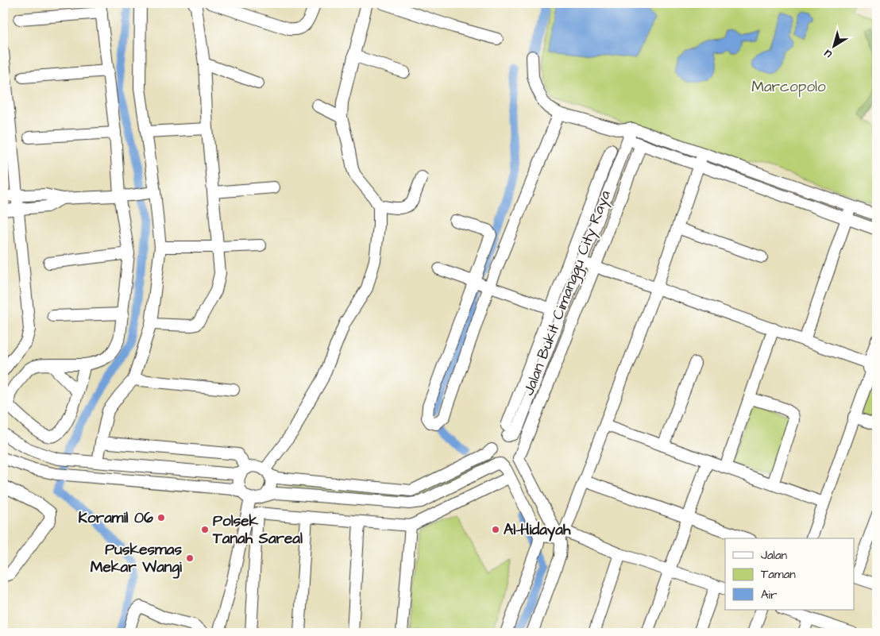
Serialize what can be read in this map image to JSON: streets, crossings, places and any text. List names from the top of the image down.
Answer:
{
  "streets": {
    "street": ["Jalan Bukit Cimanggu City Raya"]
  },
  "parks": ["Marcopolo"],
  "places": [
    "Koramil 06",
    "Polsek Tanah Sareal",
    "Al-Hidayah",
    "Puskesmas Mekar Wangi"
  ],
  "legend": ["Jalan", "Taman", "Air"],
  "north": "bottom left"
}
